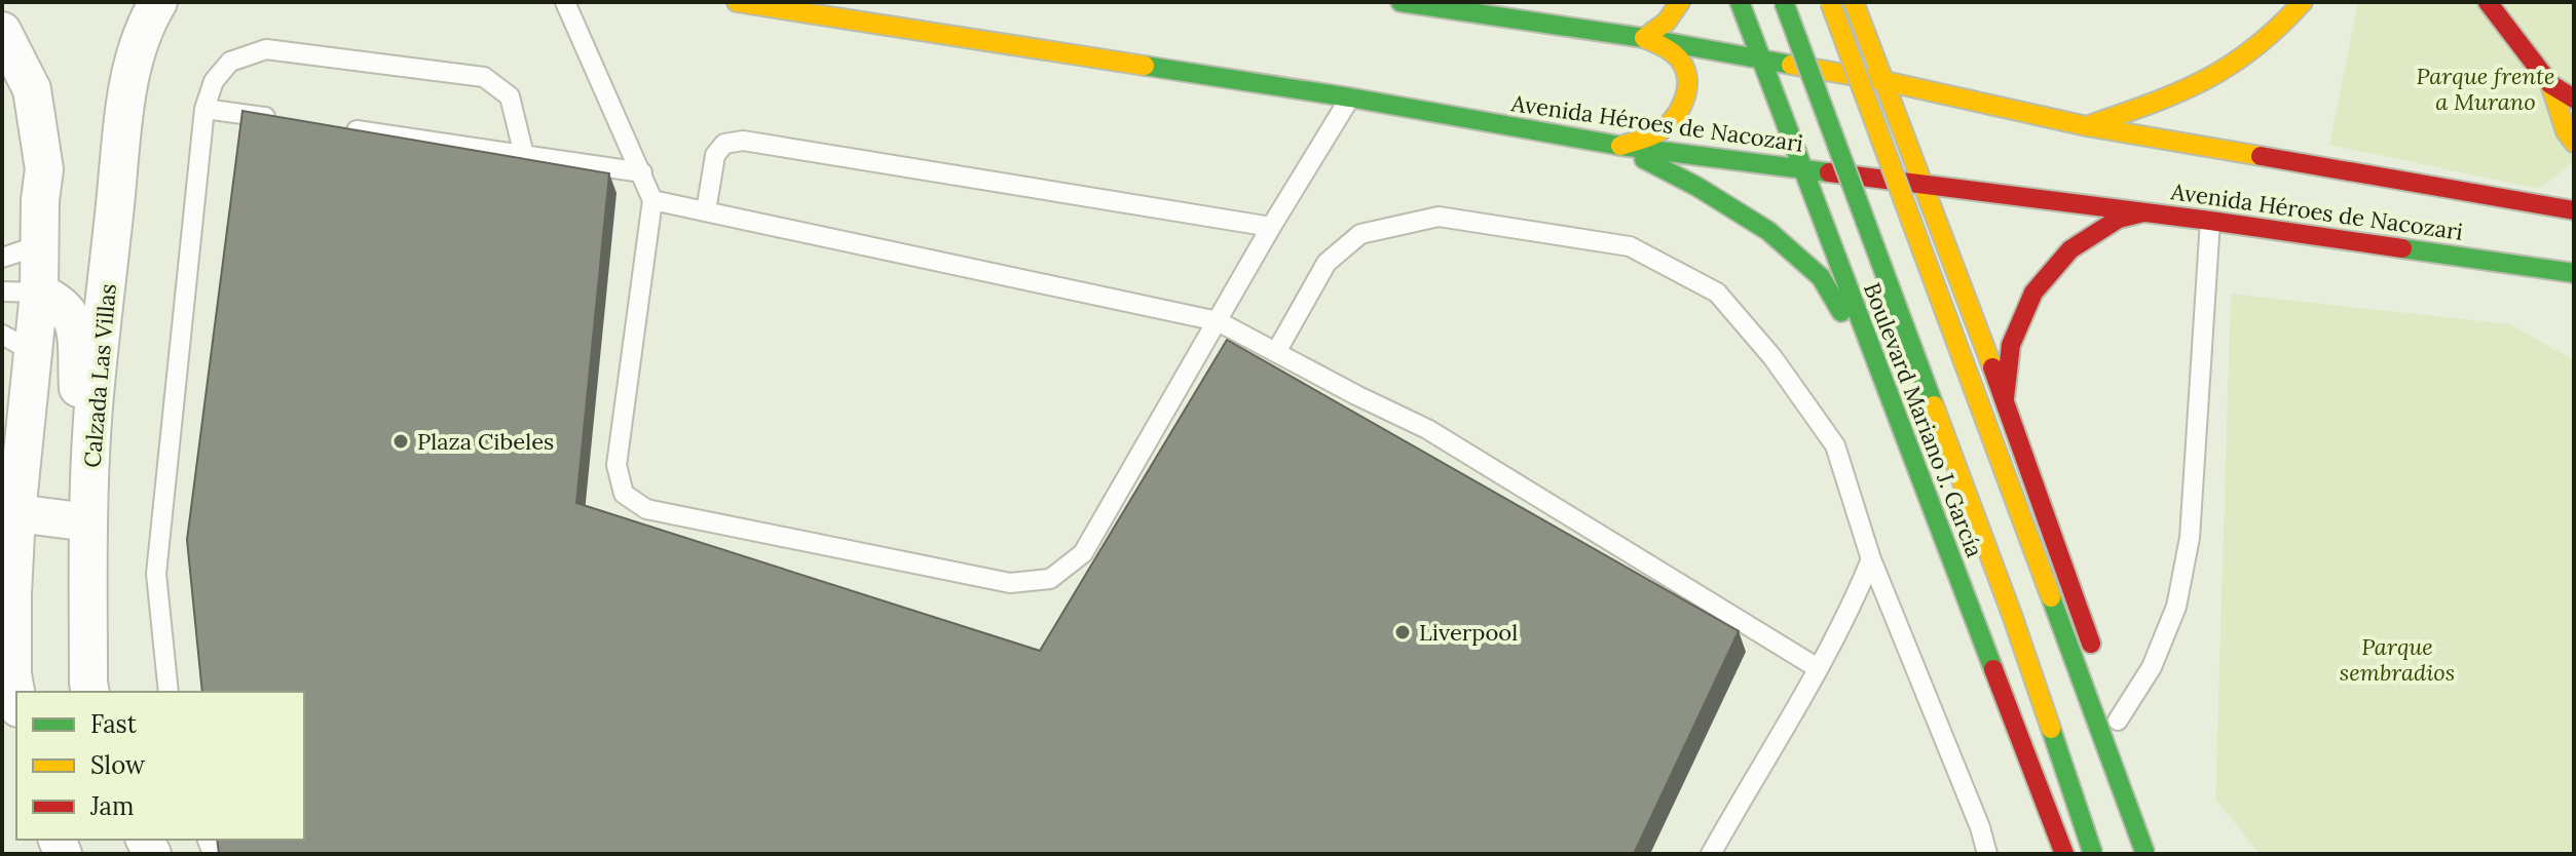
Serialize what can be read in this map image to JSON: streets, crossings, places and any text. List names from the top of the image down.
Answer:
{
  "streets": {
    "main road": ["Avenida Héroes de Nacozari", "Boulevard Mariano J. García"],
    "street": ["Calzada Las Villas"]
  },
  "crossings": [
    ["Avenida Héroes de Nacozari", "Boulevard Mariano J. García"]
  ],
  "parks": ["Parque frente a Murano", "Parque sembradios"],
  "places": ["Plaza Cibeles", "Liverpool"],
  "legend": ["Fast", "Slow", "Jam"]
}
